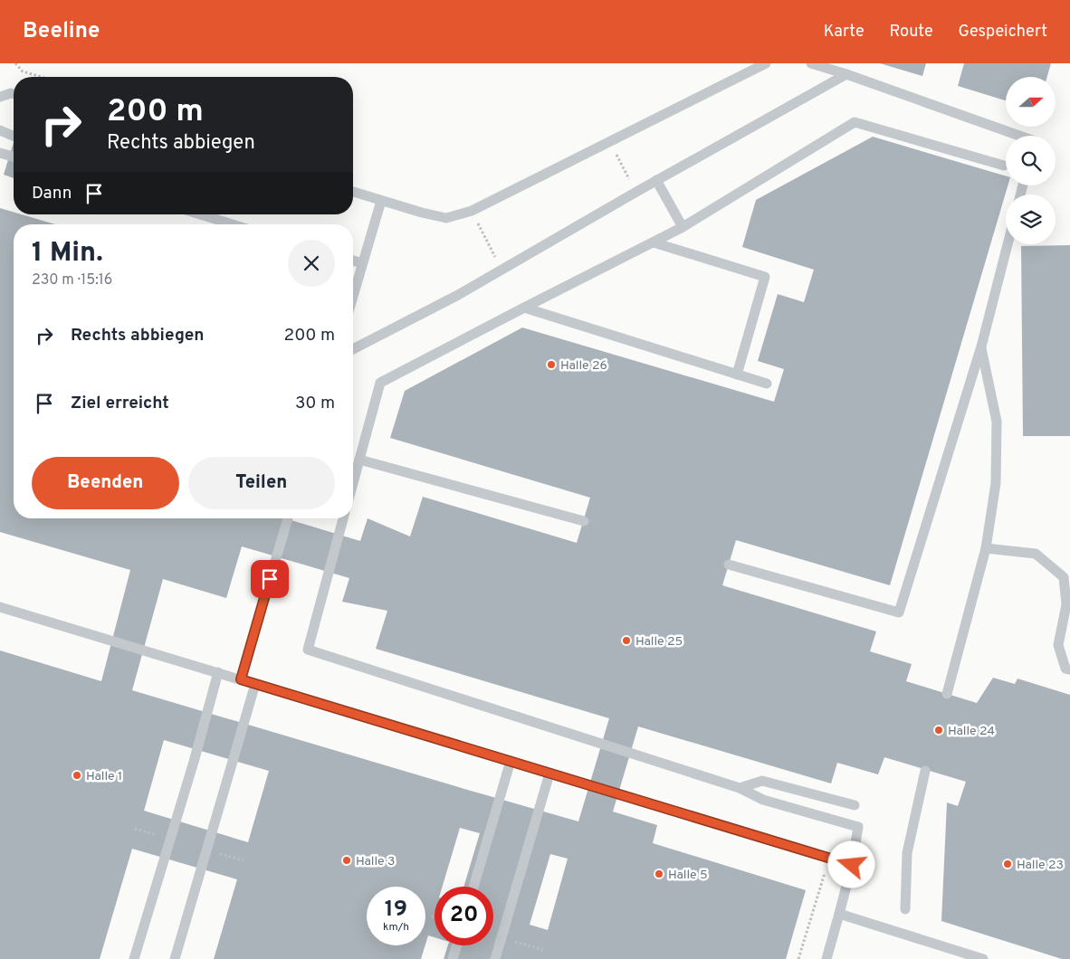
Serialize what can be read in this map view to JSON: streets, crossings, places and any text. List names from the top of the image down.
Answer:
{
  "places": [
    "Halle 26",
    "Halle 25",
    "Halle 24",
    "Halle 1",
    "Halle 3",
    "Halle 23",
    "Halle 5"
  ],
  "north": "right",
  "page": {
    "header": "Beeline",
    "nav": ["Karte", "Route", "Gespeichert"],
    "turn": ["200 m", "Rechts abbiegen"],
    "then": "Dann",
    "heading": ["1 Min.", "230 m · 15:16"],
    "list": [
      {
        "name": "Rechts abbiegen",
        "value": "200 m"
      },
      {
        "name": "Ziel erreicht",
        "value": "30 m"
      }
    ],
    "buttons": ["Beenden", "Teilen"],
    "speed": "19 km/h",
    "limit": "20"
  }
}
